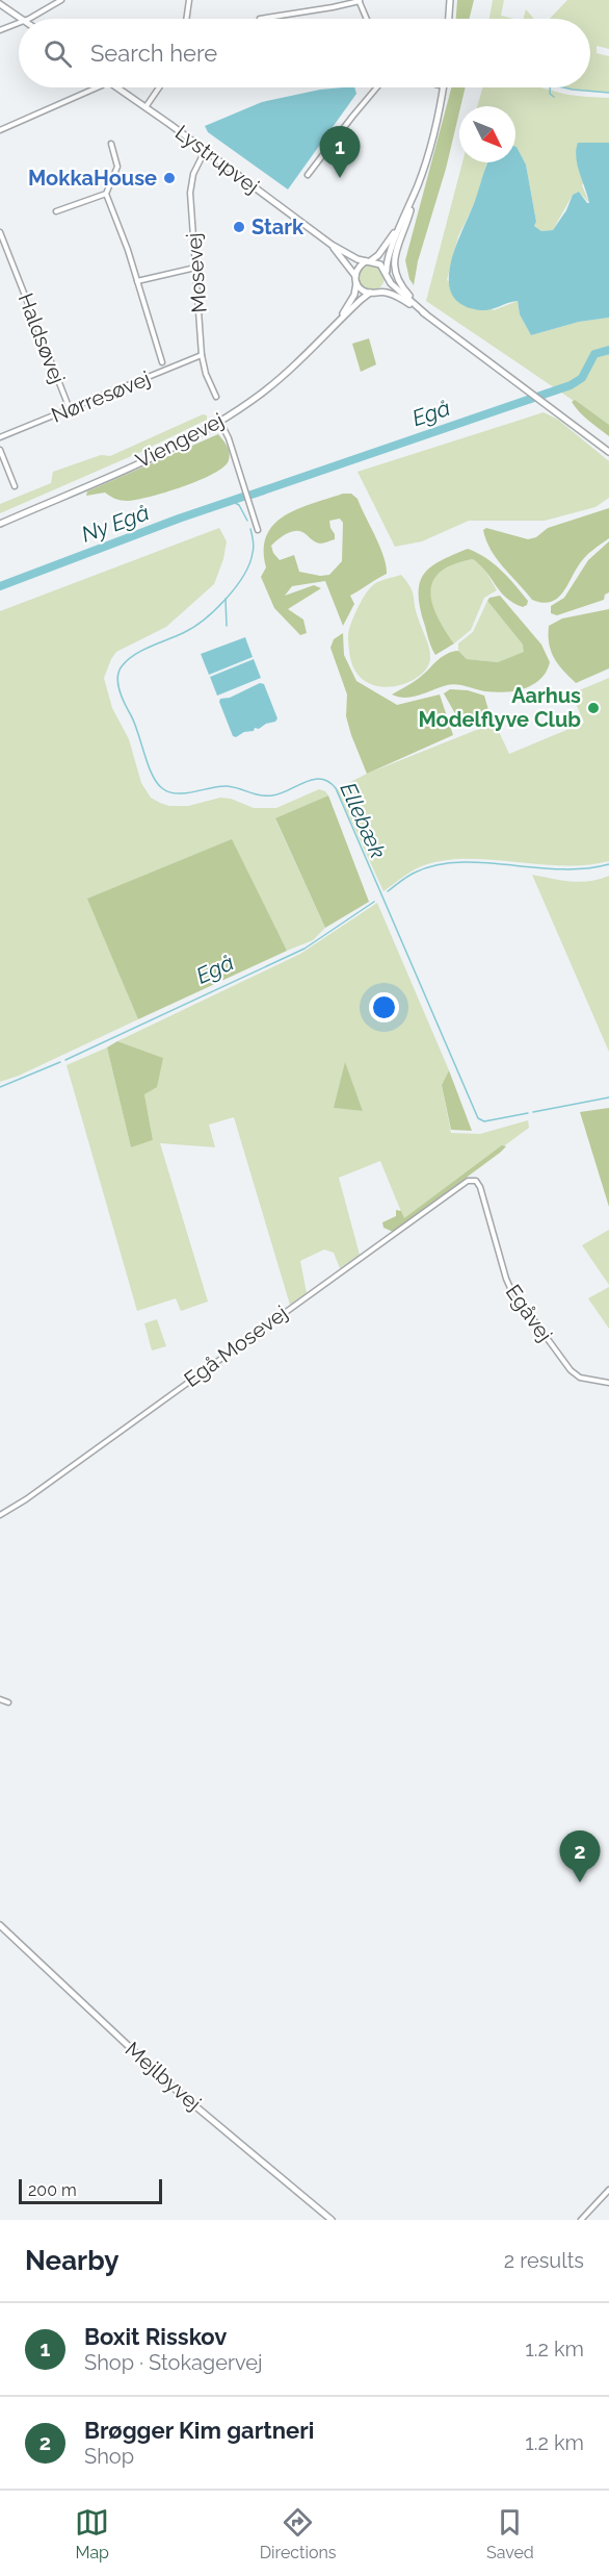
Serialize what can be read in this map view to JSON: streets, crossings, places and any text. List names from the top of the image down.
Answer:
{
  "streets": {
    "street": [
      "Lystrupvej",
      "Mosevej",
      "Haldsøvej",
      "Nørresøvej",
      "Viengevej",
      "Egåvej",
      "Egå Mosevej",
      "Mejlbyvej"
    ]
  },
  "crossings": [
    ["Lystrupvej", "Mosevej"],
    ["Lystrupvej", "Viengevej"],
    ["Mosevej", "Nørresøvej"],
    ["Haldsøvej", "Nørresøvej"],
    ["Egåvej", "Egå Mosevej"]
  ],
  "water": ["Egå", "Ny Egå", "Ellebæk"],
  "places": ["MokkaHouse", "Stark", "Aarhus Modelflyve Club"],
  "scale_bar": "200 m",
  "north": "bottom right",
  "page": {
    "search": "Search here",
    "pins": ["1", "2"],
    "scale": "200 m",
    "heading": ["Nearby", "2 results"],
    "list": [
      {
        "mark": "1",
        "name": "Boxit Risskov",
        "note": "Shop · Stokagervej",
        "value": "1.2 km"
      },
      {
        "mark": "2",
        "name": "Brøgger Kim gartneri",
        "note": "Shop",
        "value": "1.2 km"
      }
    ],
    "nav": ["Map", "Directions", "Saved"]
  }
}
